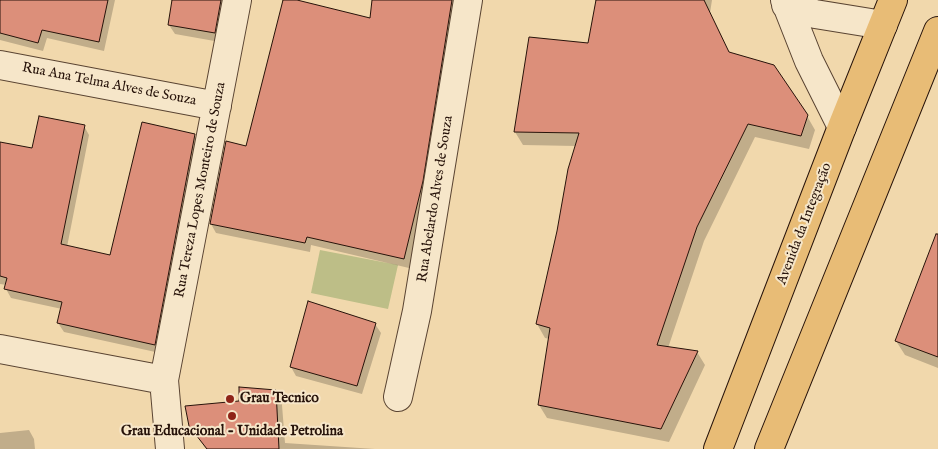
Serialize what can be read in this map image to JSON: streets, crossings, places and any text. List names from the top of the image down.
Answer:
{
  "streets": {
    "main road": ["Avenida da Integração"],
    "street": ["Rua Ana Telma Alves de Souza", "Rua Tereza Lopes Monteiro de Souza", "Rua Abelardo Alves de Souza"]
  },
  "crossings": [
    ["Rua Ana Telma Alves de Souza", "Rua Tereza Lopes Monteiro de Souza"]
  ],
  "places": ["Grau Tecnico", "Grau Educacional - Unidade Petrolina"]
}
